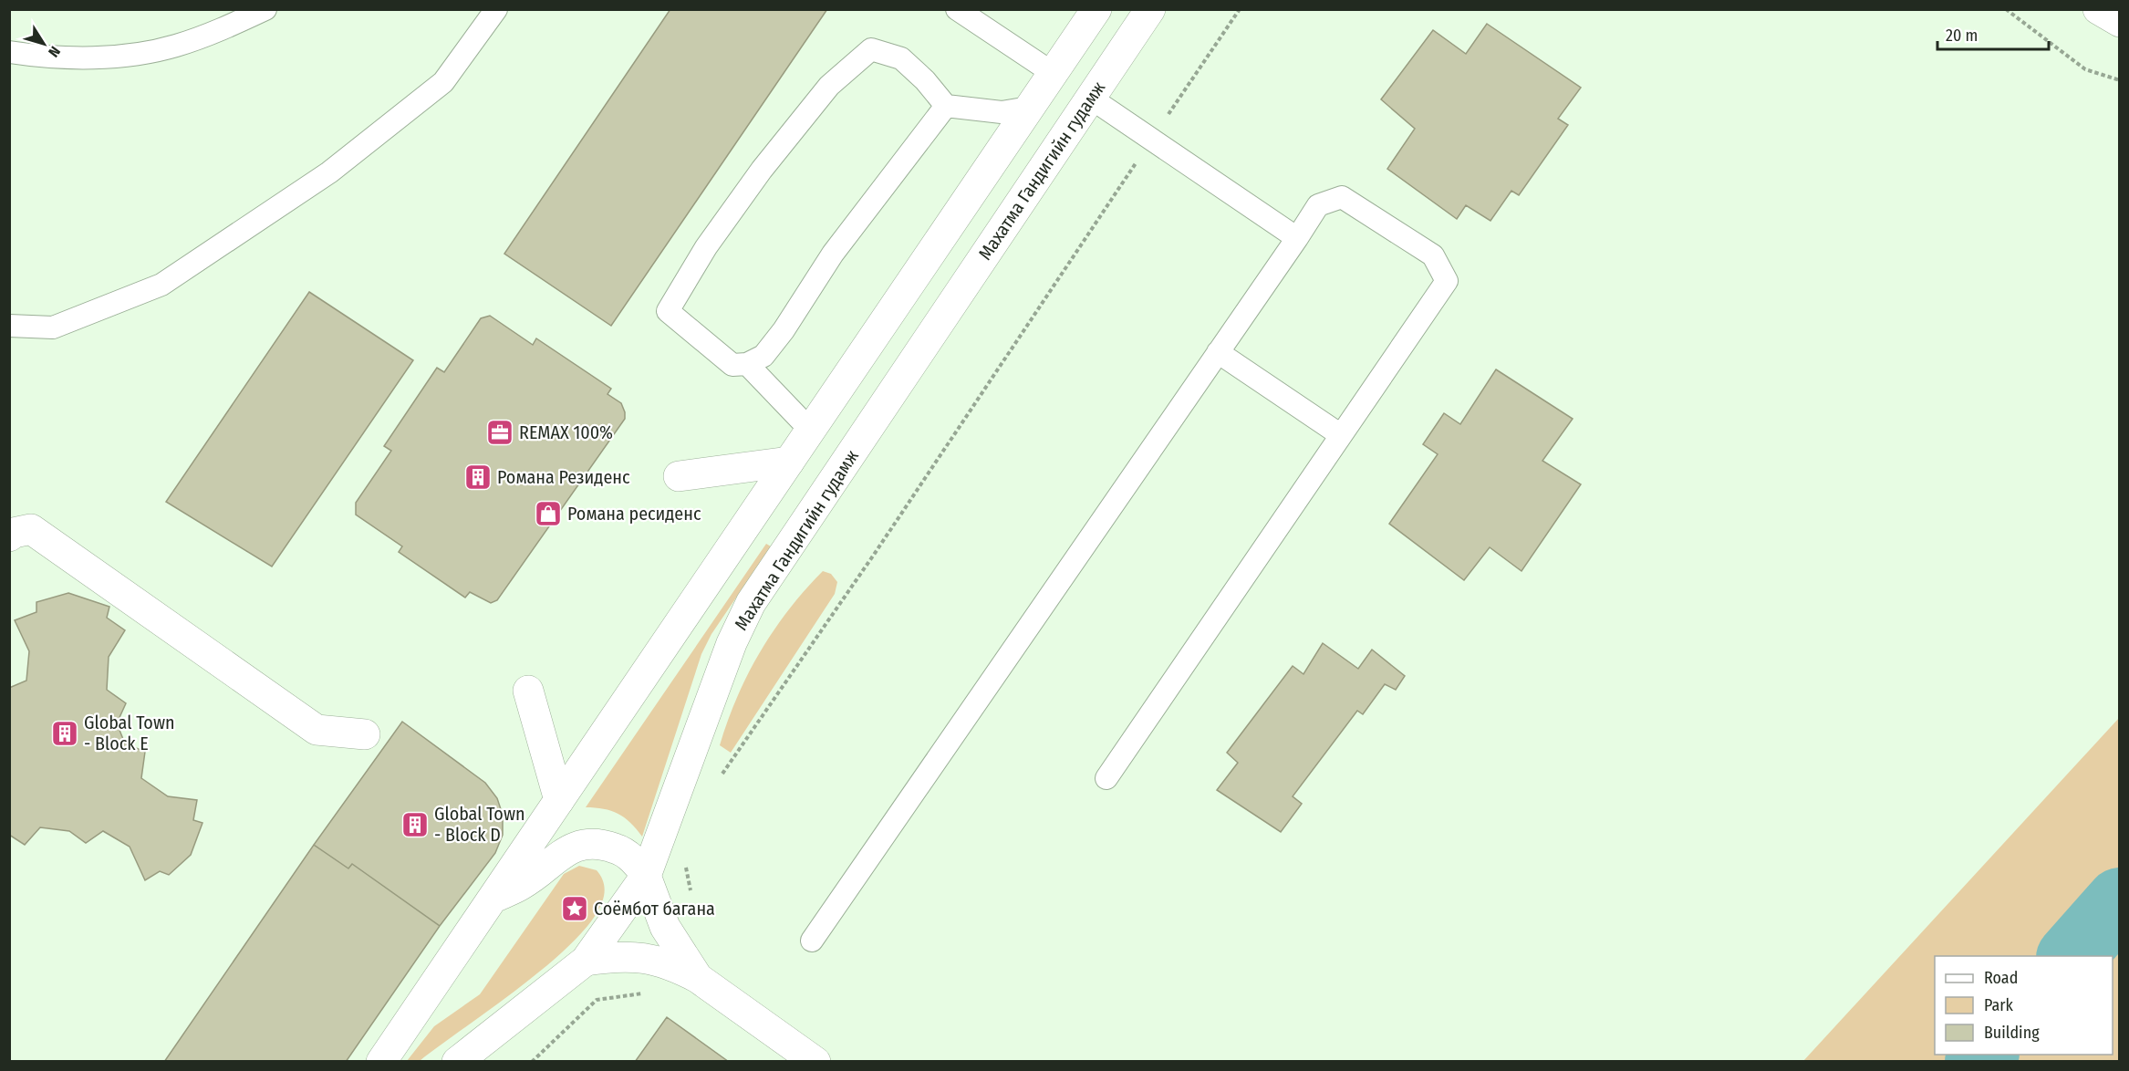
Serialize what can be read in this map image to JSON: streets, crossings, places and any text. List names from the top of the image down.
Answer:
{
  "streets": {
    "main road": ["Махатма Гандигийн гудамж"]
  },
  "places": {
    "office": ["REMAX 100%"],
    "building": ["Романа Резиденс", "Global Town - Block E", "Global Town - Block D"],
    "shop": ["Романа ресиденс"],
    "place": ["Соёмбот багана"]
  },
  "legend": ["Road", "Park", "Building"],
  "scale_bar": "20 m",
  "north": "bottom right"
}
